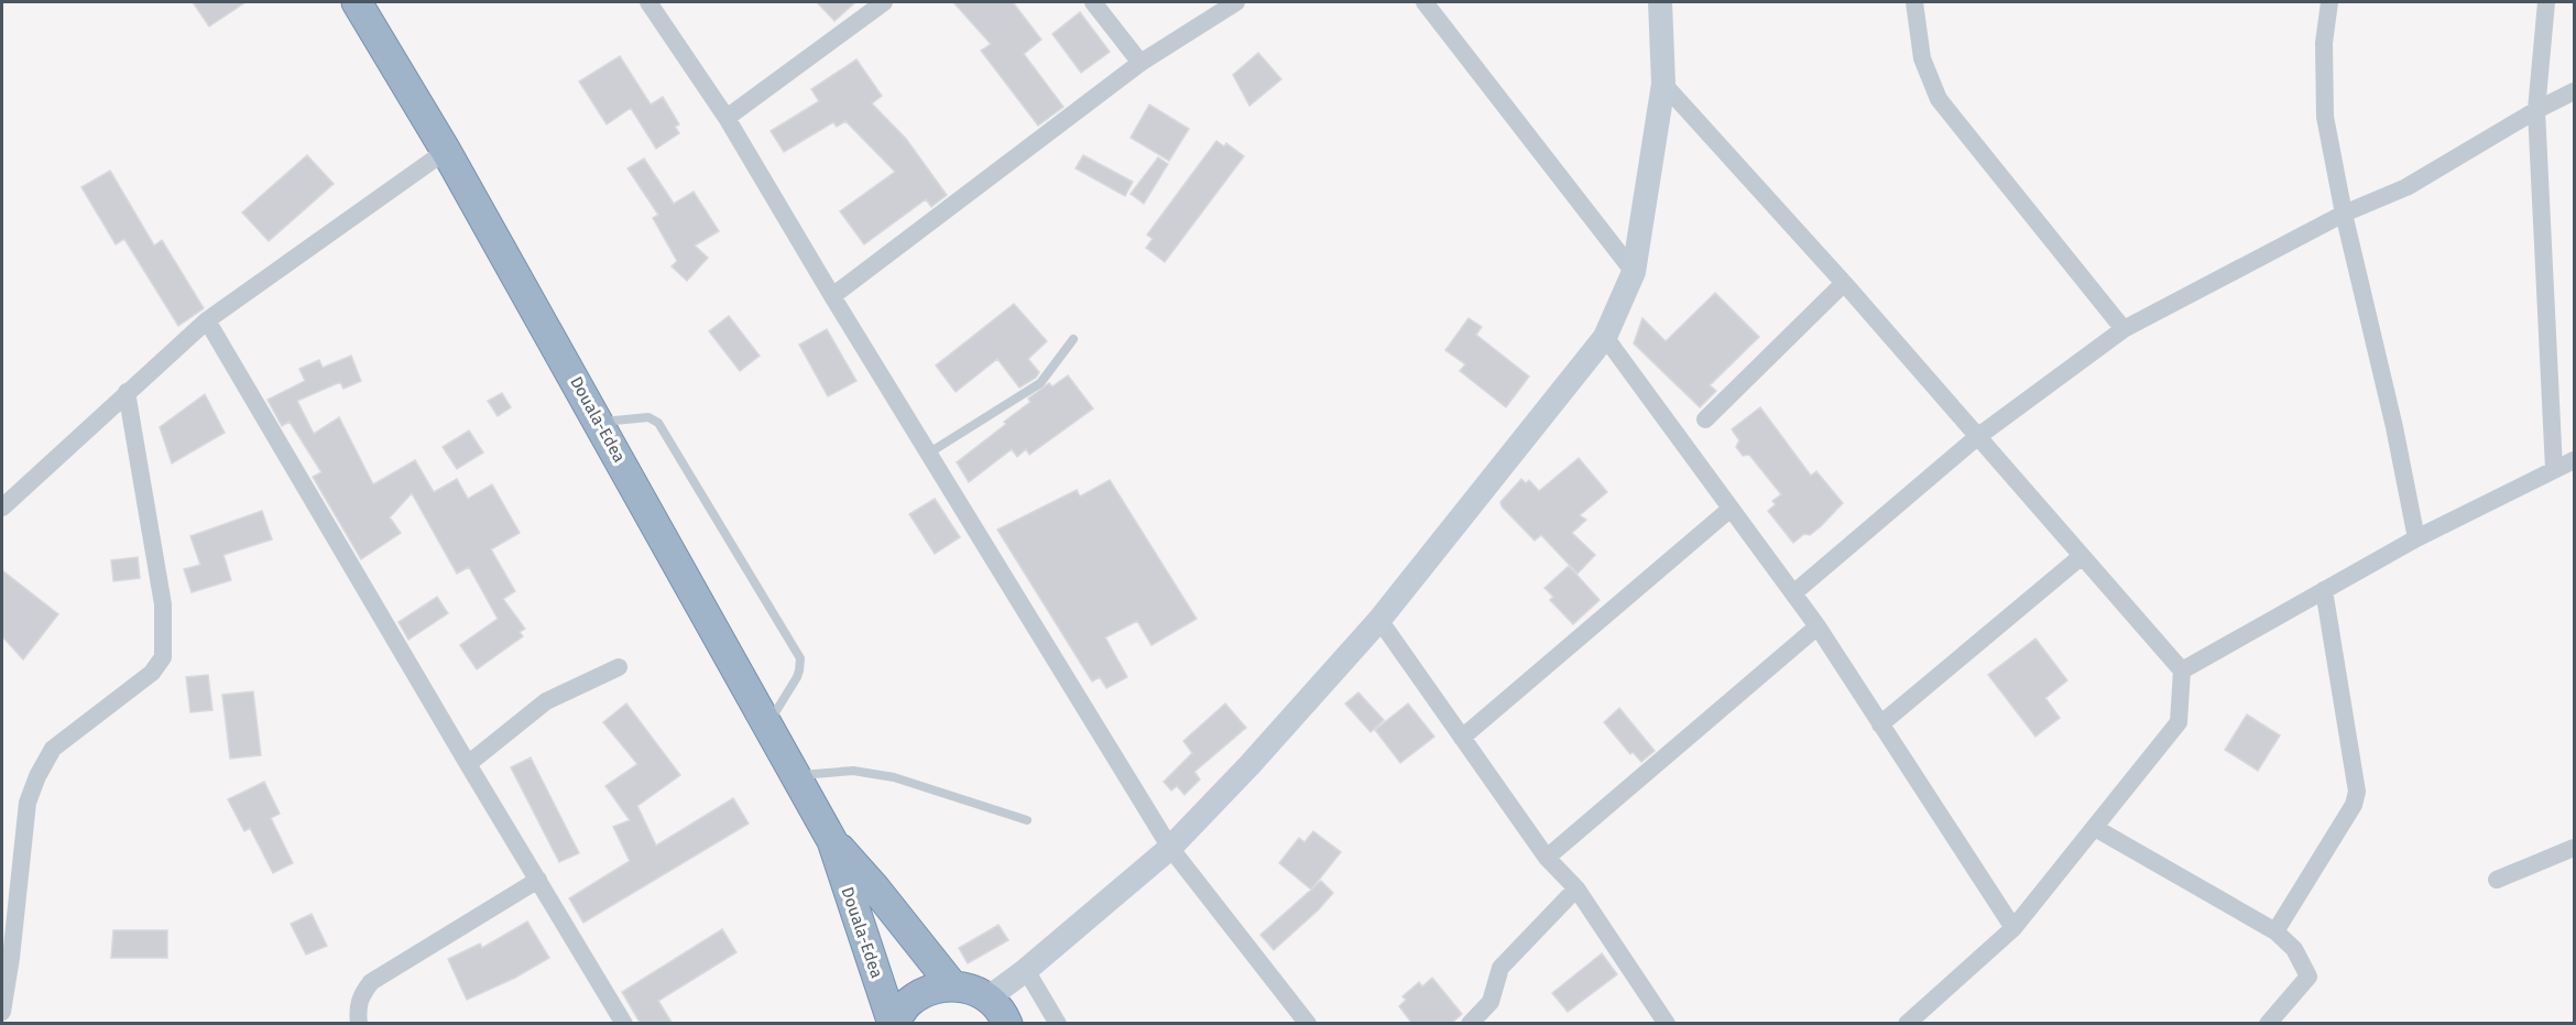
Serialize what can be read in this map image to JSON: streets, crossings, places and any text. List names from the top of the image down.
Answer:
{
  "streets": {
    "highway": ["Douala-Edea"]
  }
}
